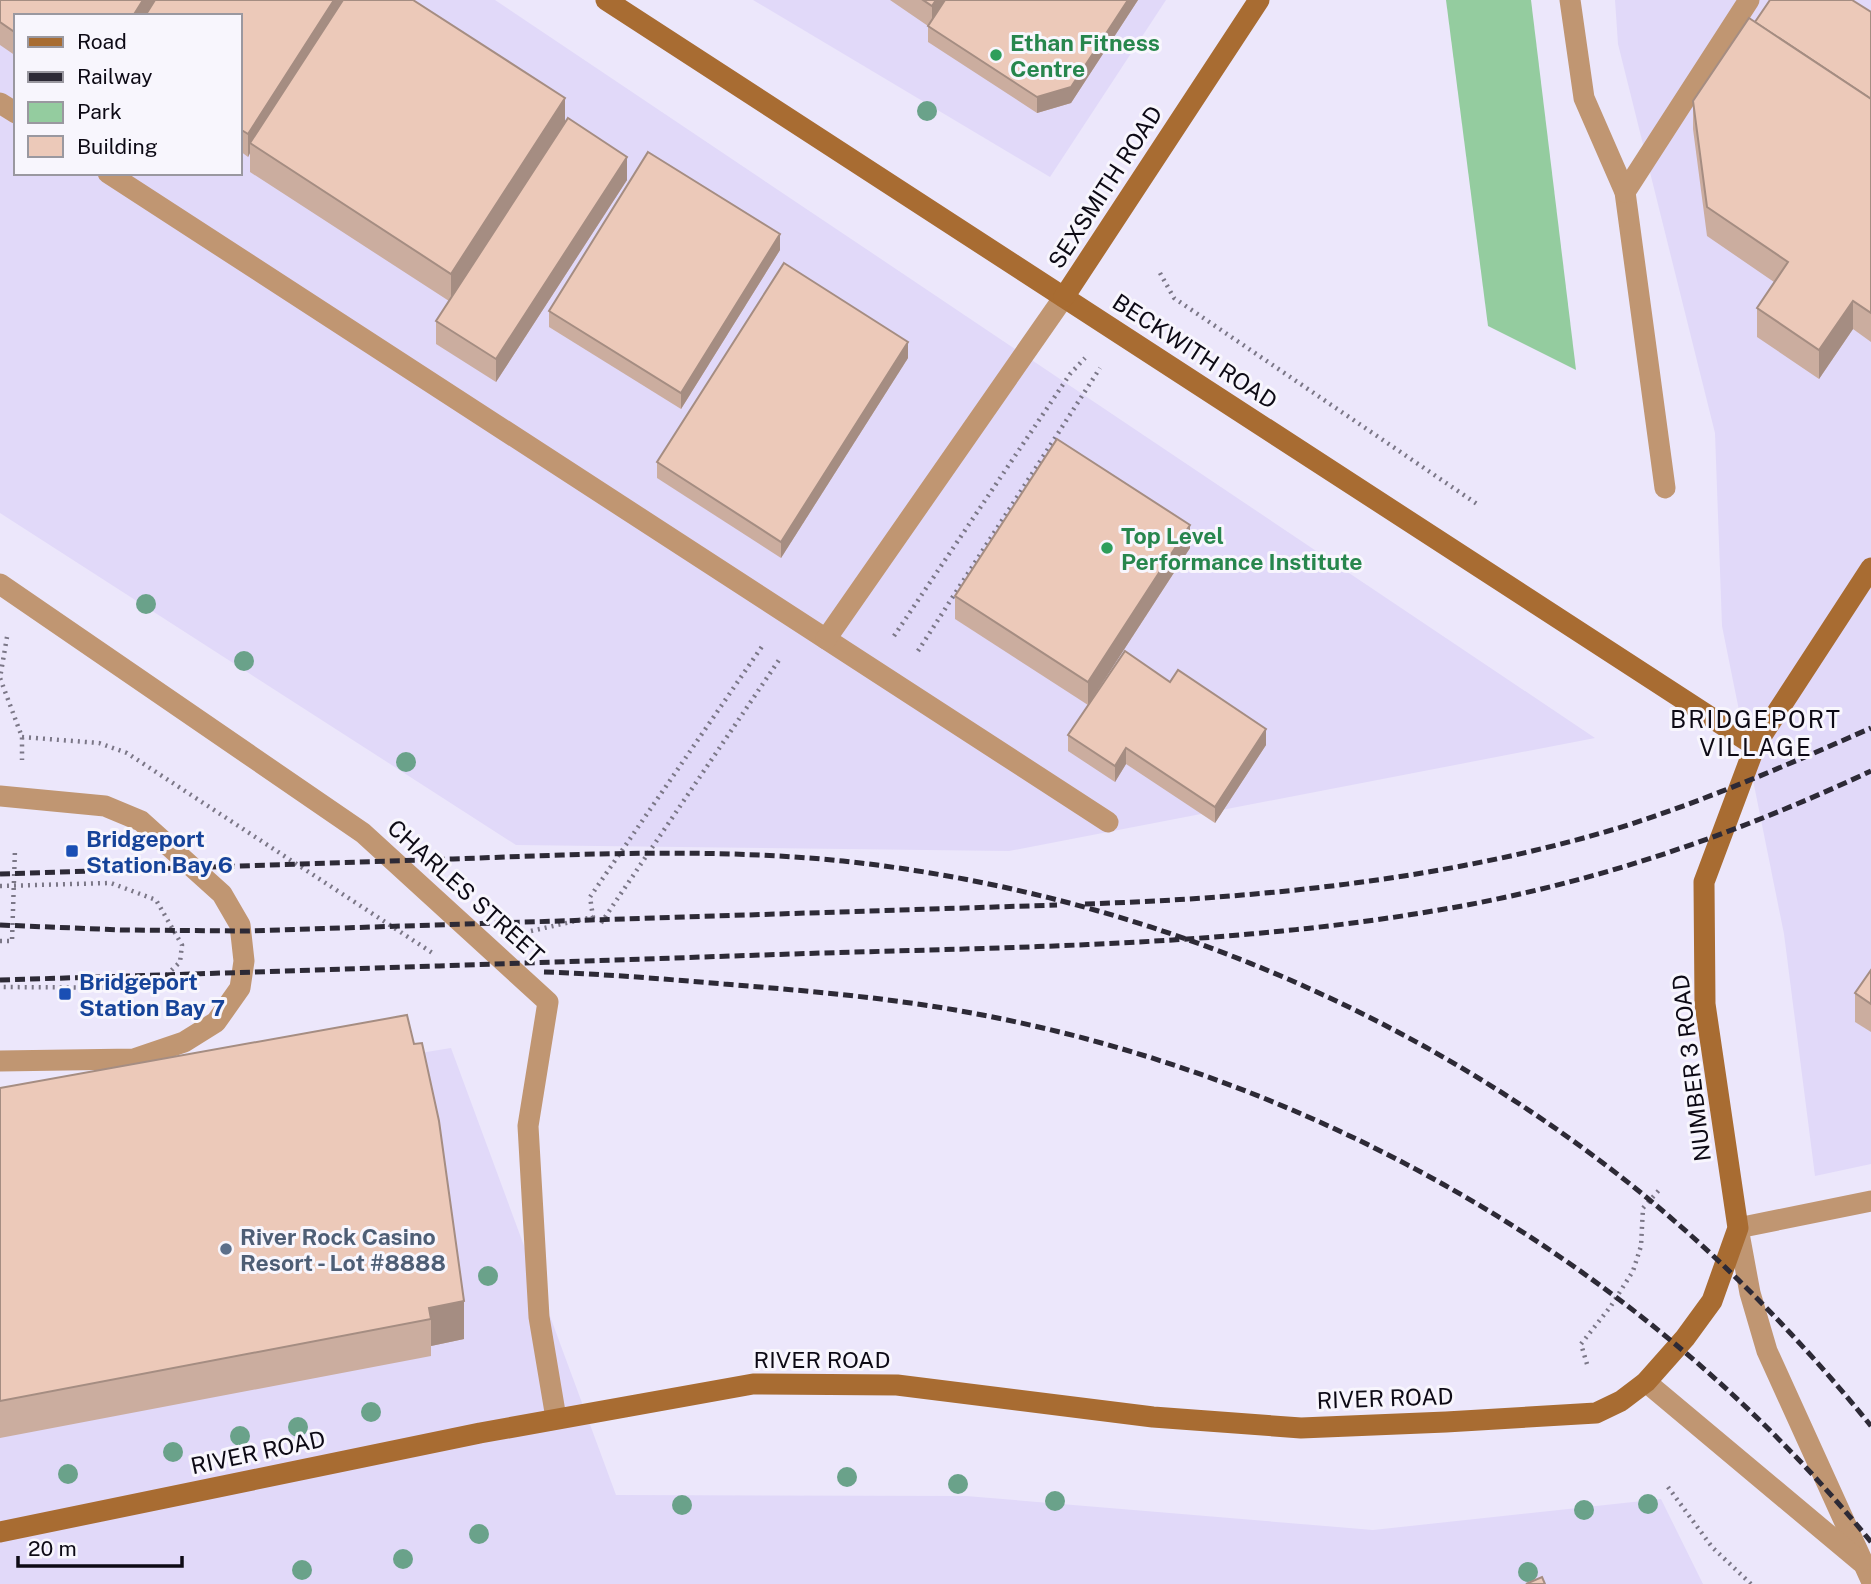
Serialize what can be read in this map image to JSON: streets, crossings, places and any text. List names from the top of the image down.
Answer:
{
  "streets": {
    "street": [
      "SEXSMITH ROAD",
      "BECKWITH ROAD",
      "CHARLES STREET",
      "NUMBER 3 ROAD",
      "RIVER ROAD"
    ]
  },
  "crossings": [
    ["SEXSMITH ROAD", "BECKWITH ROAD"],
    ["BECKWITH ROAD", "NUMBER 3 ROAD"],
    ["CHARLES STREET", "RIVER ROAD"],
    ["NUMBER 3 ROAD", "RIVER ROAD"]
  ],
  "districts": ["BRIDGEPORT VILLAGE"],
  "places": {
    "other": ["Ethan Fitness Centre", "Top Level Performance Institute", "River Rock Casino Resort - Lot #8888"],
    "transit": ["Bridgeport Station Bay 6", "Bridgeport Station Bay 7"]
  },
  "legend": [
    "Road",
    "Railway",
    "Park",
    "Building"
  ],
  "scale_bar": "20 m"
}
